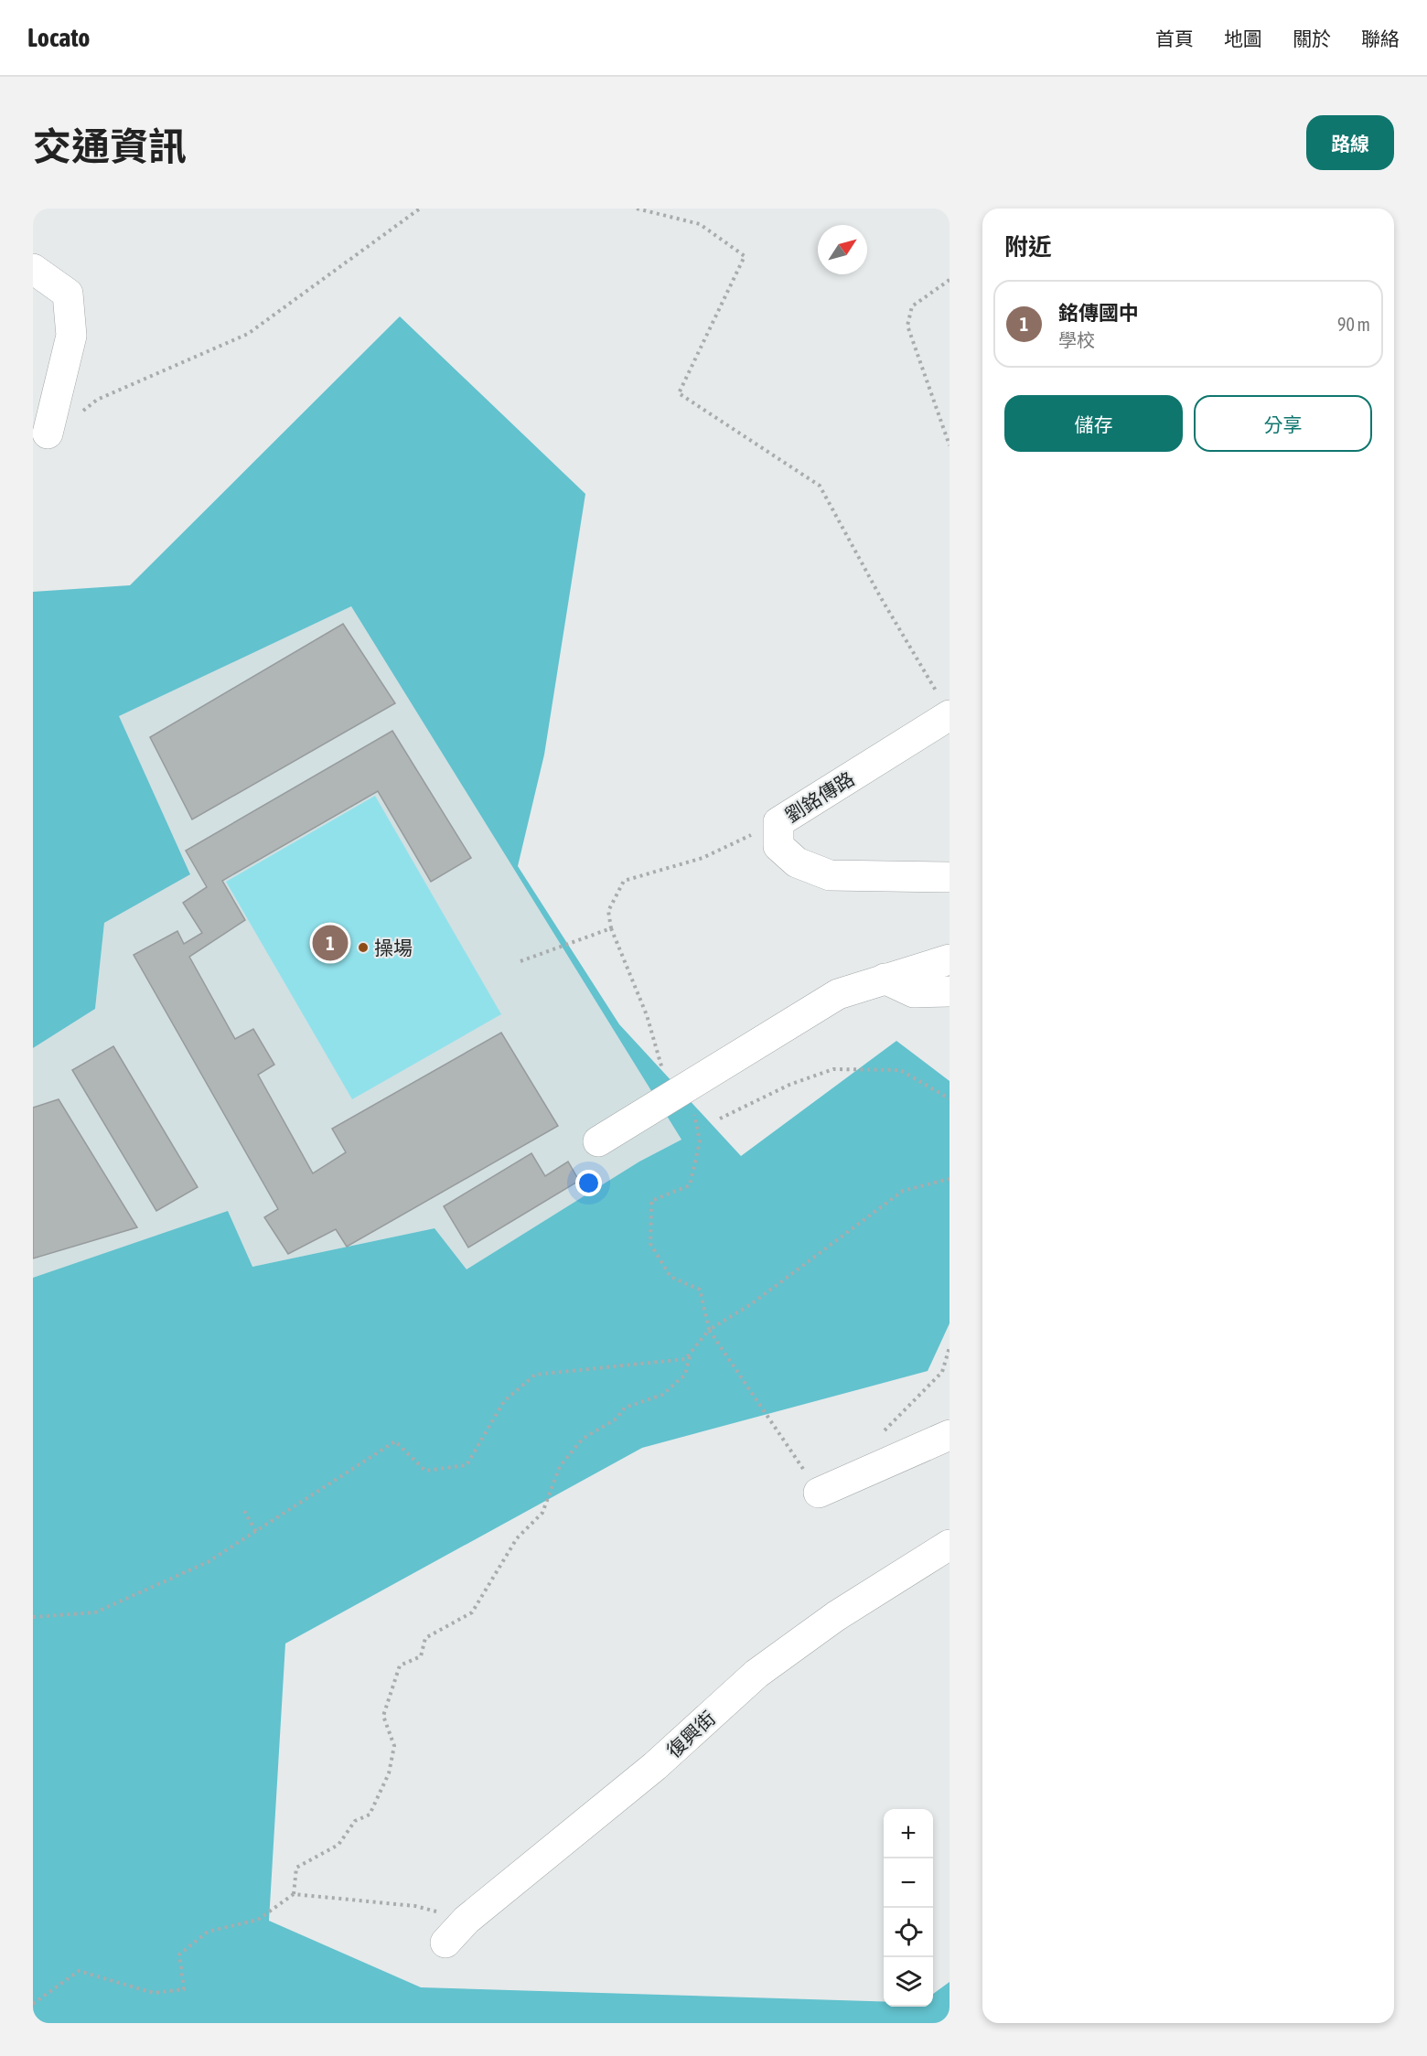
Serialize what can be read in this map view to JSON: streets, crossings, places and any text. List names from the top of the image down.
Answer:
{
  "streets": {
    "street": ["劉銘傳路", "復興街"]
  },
  "places": ["操場"],
  "north": "top right",
  "page": {
    "header": "Locato",
    "nav": [
      "首頁",
      "地圖",
      "關於",
      "聯絡"
    ],
    "title": "交通資訊",
    "buttons": [
      "路線",
      ["儲存", "分享"]
    ],
    "heading": "附近",
    "list": [
      {
        "mark": "1",
        "name": "銘傳國中",
        "note": "學校",
        "value": "90 m"
      }
    ],
    "pins": "1",
    "map_buttons": ["+", "−"]
  }
}
